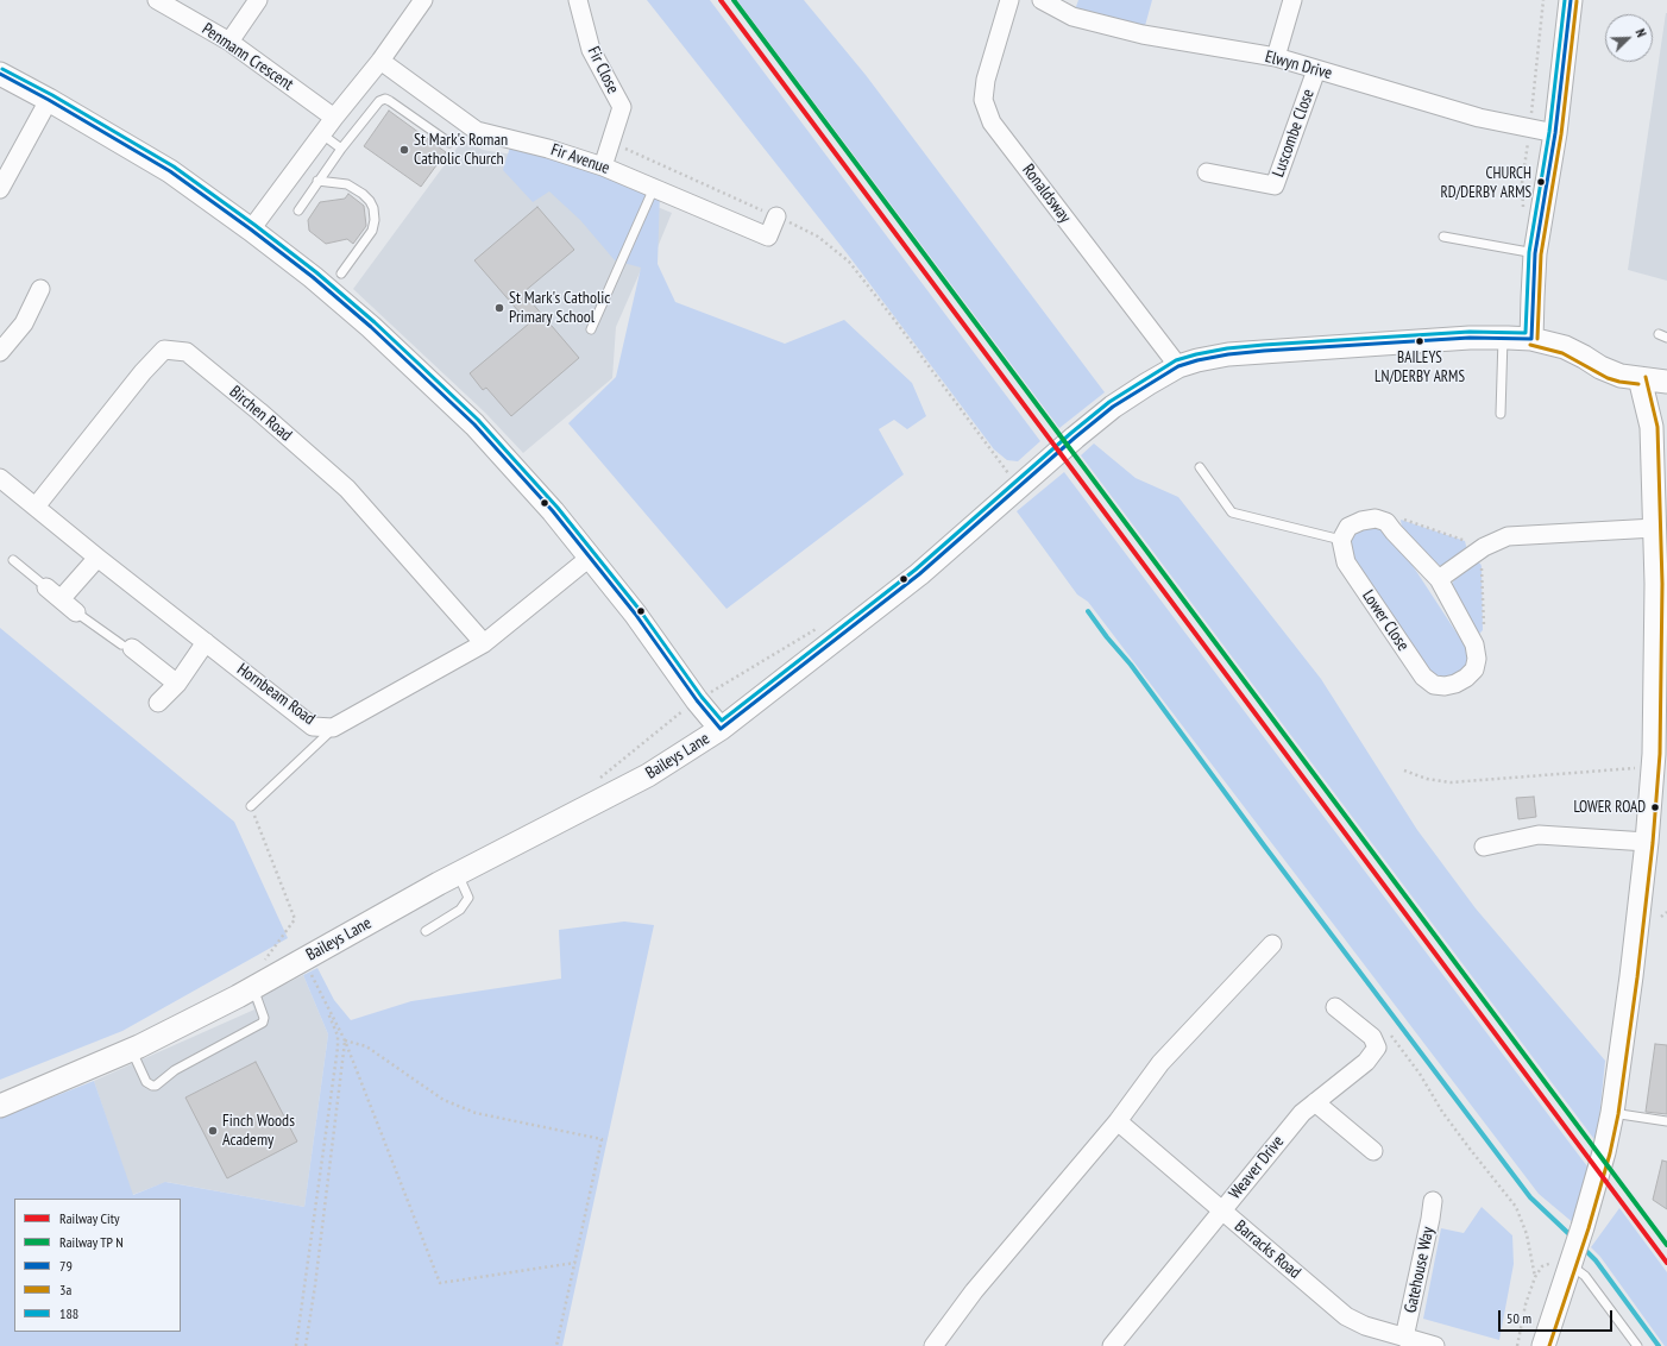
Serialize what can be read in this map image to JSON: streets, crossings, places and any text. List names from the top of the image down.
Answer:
{
  "streets": {
    "street": [
      "Penmann Crescent",
      "Elwyn Drive",
      "Fir Close",
      "Luscombe Close",
      "Fir Avenue",
      "Ronaldsway",
      "Birchen Road",
      "Lower Close",
      "Hornbeam Road",
      "Baileys Lane",
      "Weaver Drive",
      "Barracks Road",
      "Gatehouse Way"
    ]
  },
  "crossings": [
    ["Elwyn Drive", "Luscombe Close"],
    ["Fir Close", "Fir Avenue"],
    ["Ronaldsway", "Baileys Lane"],
    ["Birchen Road", "Hornbeam Road"],
    ["Weaver Drive", "Barracks Road"],
    ["Barracks Road", "Gatehouse Way"]
  ],
  "places": [
    "St Mark's Roman Catholic Church",
    "CHURCH RD/DERBY ARMS",
    "St Mark's Catholic Primary School",
    "BAILEYS LN/DERBY ARMS",
    "LOWER ROAD",
    "Finch Woods Academy"
  ],
  "lines": [
    "rail line City",
    "transit line 79",
    "transit line 188",
    "transit line 3a"
  ],
  "legend": [
    "Railway City",
    "Railway TP N",
    "79",
    "3a",
    "188"
  ],
  "scale_bar": "50 m",
  "north": "top right"
}
